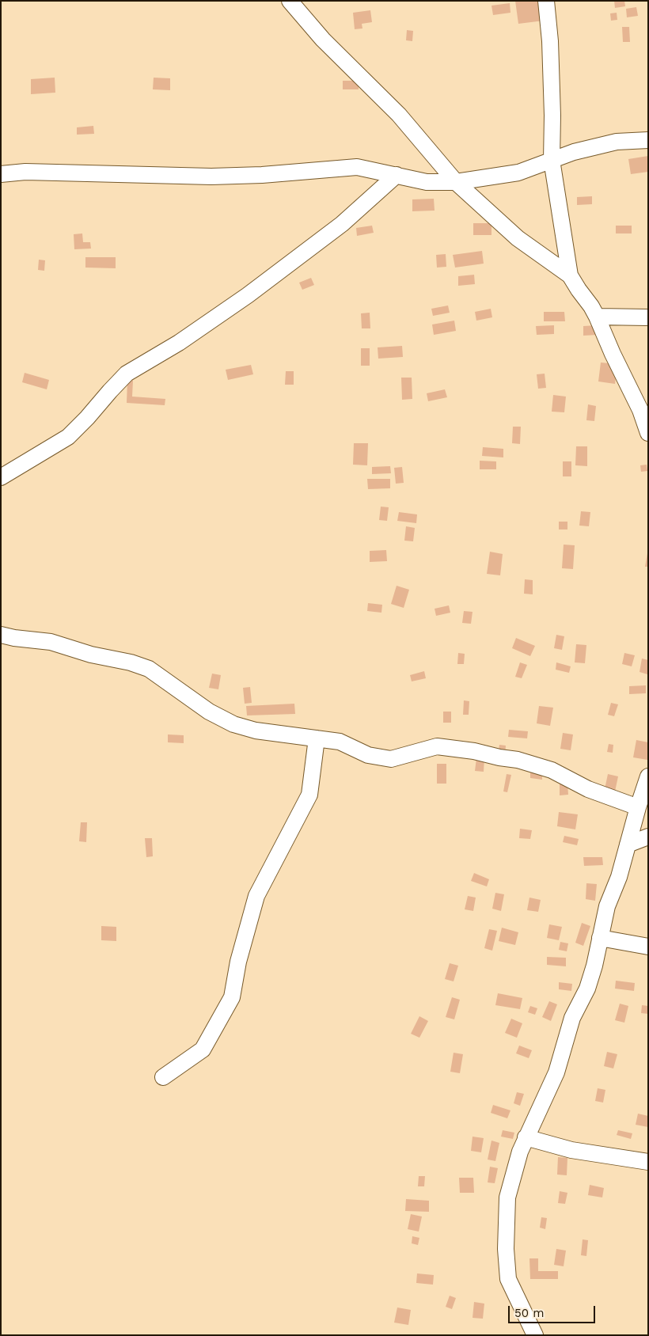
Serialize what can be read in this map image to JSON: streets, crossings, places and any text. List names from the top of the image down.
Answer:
{
  "scale_bar": "50 m"
}
